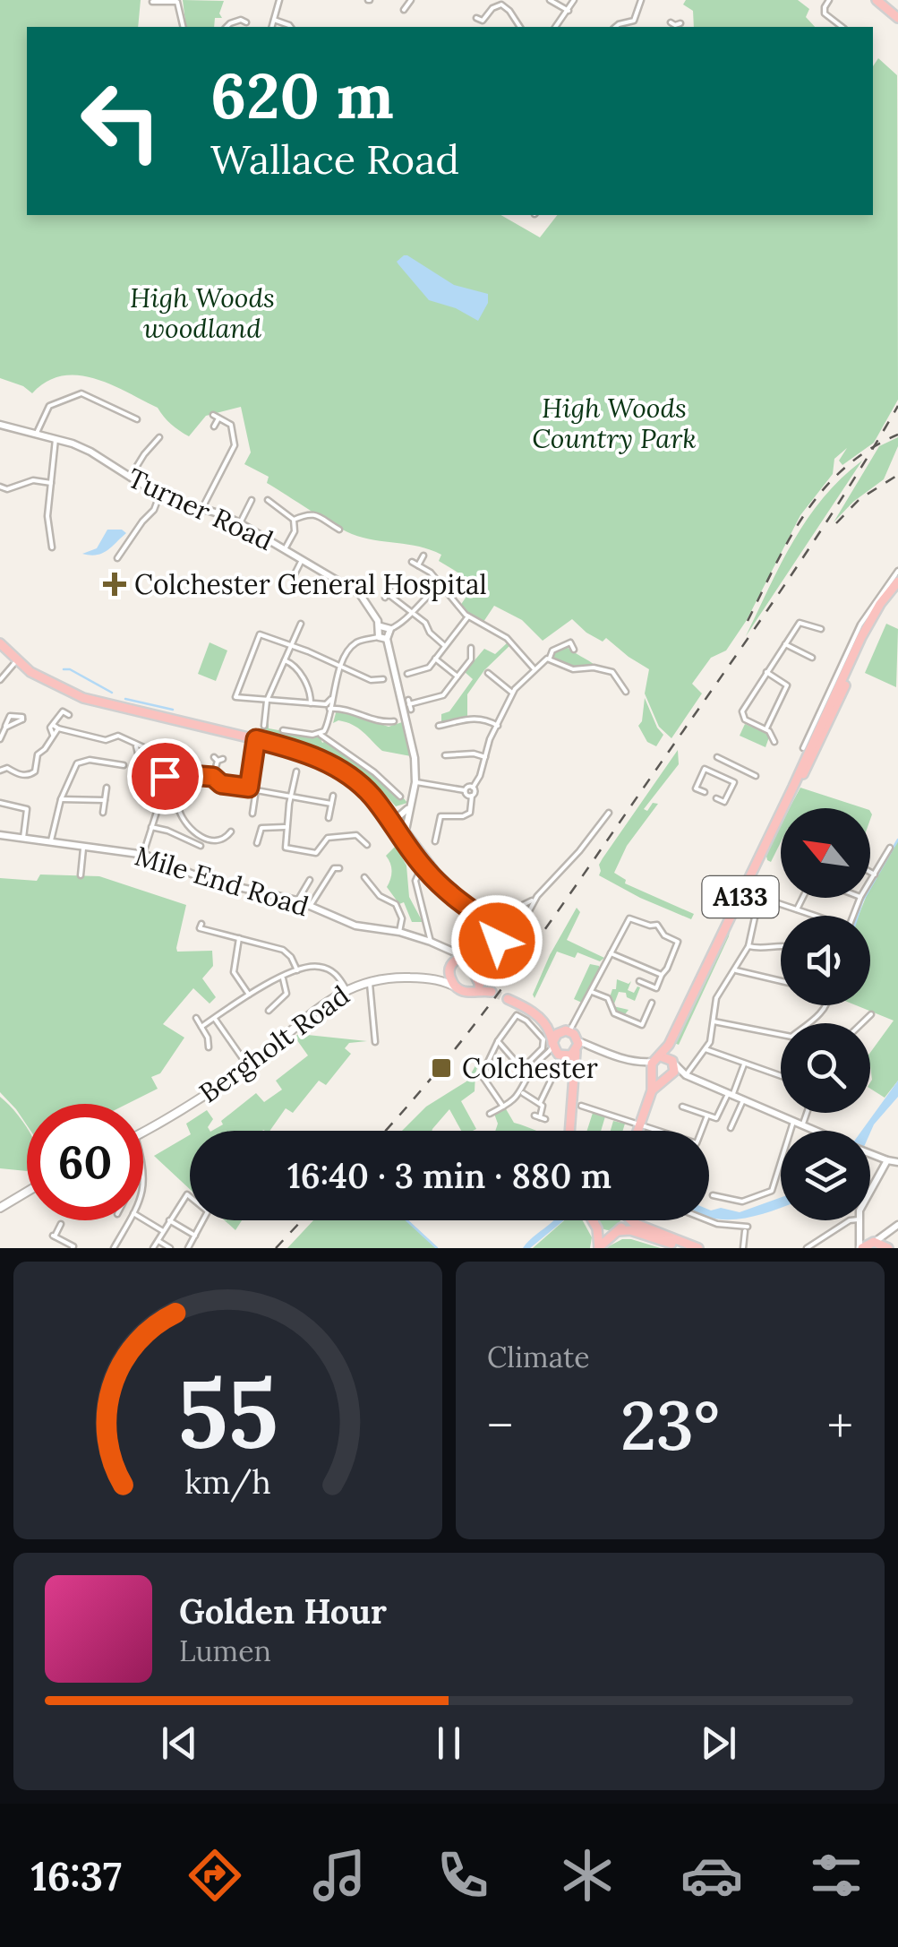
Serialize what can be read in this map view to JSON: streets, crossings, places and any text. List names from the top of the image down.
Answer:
{
  "streets": {
    "main road": ["A133", "Bergholt Road"],
    "street": ["Turner Road", "Mile End Road"]
  },
  "parks": ["High Woods woodland", "High Woods Country Park"],
  "places": {
    "health": ["Colchester General Hospital"],
    "transit": ["Colchester"]
  },
  "north": "top left",
  "page": {
    "turn": ["620 m", "Wallace Road"],
    "limit": "60",
    "trip": "16:40 · 3 min · 880 m",
    "tile": "Climate",
    "heat": ["−", "23°", "+"],
    "song": ["Golden Hour", "Lumen"],
    "tabs": "16:37",
    "gauge": ["55", "km/h"]
  }
}
